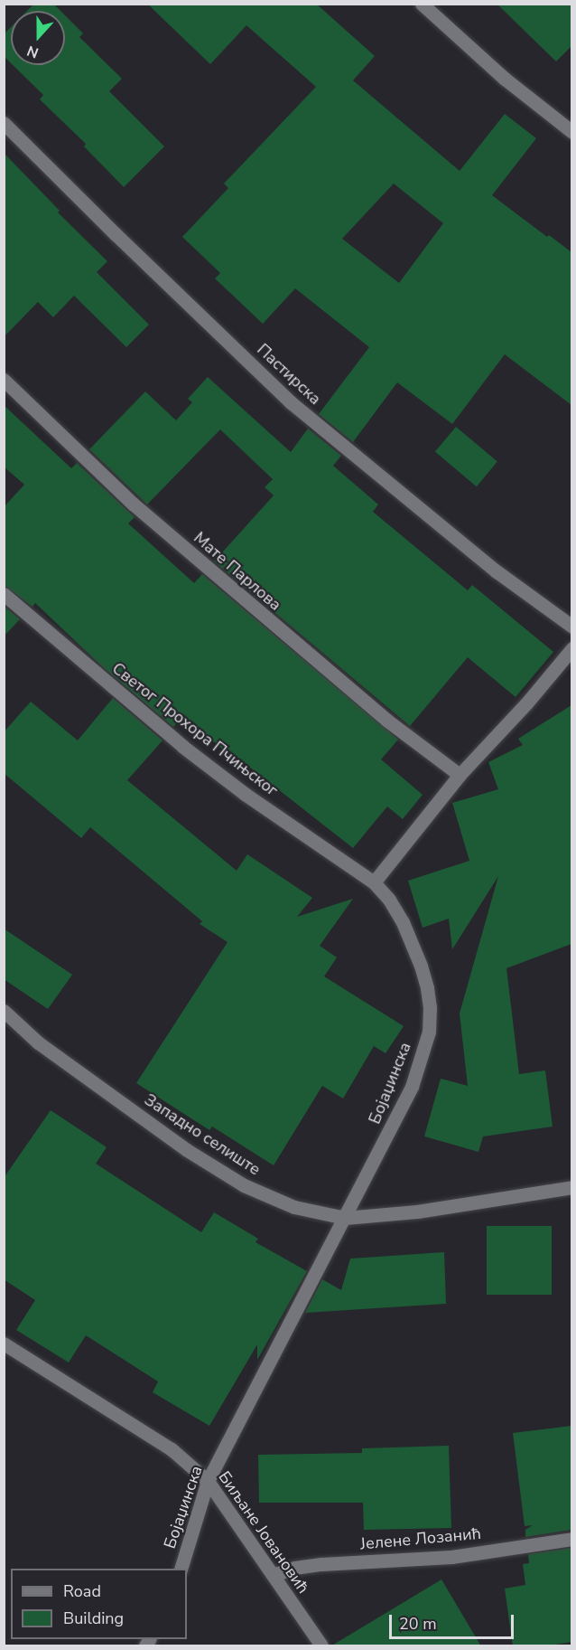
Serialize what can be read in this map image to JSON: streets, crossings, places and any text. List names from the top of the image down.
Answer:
{
  "streets": {
    "street": [
      "Пастирска",
      "Мате Парлова",
      "Светог Прохора Пчињског",
      "Бојаџинска",
      "Западно селиште",
      "Биљане Јовановић",
      "Јелене Лозанић"
    ]
  },
  "crossings": [
    ["Светог Прохора Пчињског", "Бојаџинска"],
    ["Бојаџинска", "Западно селиште"],
    ["Бојаџинска", "Биљане Јовановић"],
    ["Биљане Јовановић", "Јелене Лозанић"]
  ],
  "legend": ["Road", "Building"],
  "scale_bar": "20 m",
  "north": "bottom"
}
